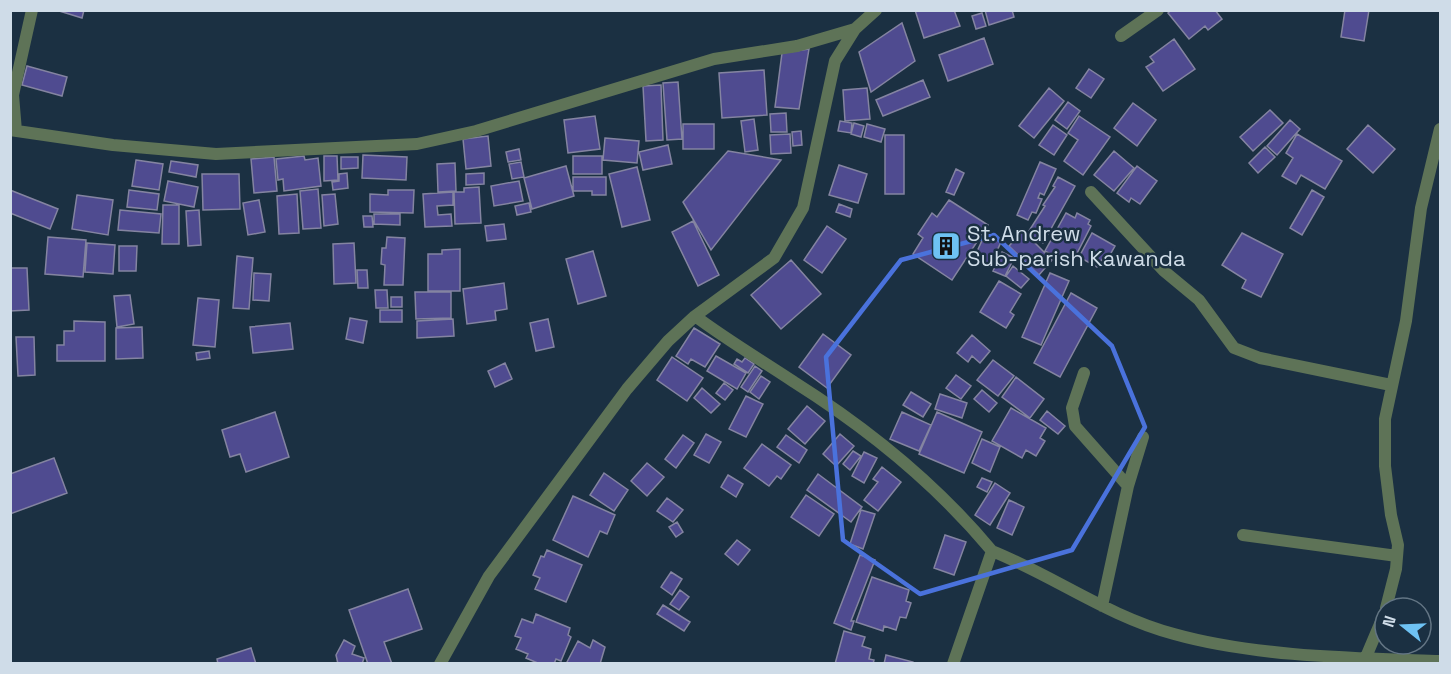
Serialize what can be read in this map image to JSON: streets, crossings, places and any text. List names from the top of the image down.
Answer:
{
  "places": {
    "building": ["St. Andrew Sub-parish Kawanda"]
  },
  "north": "left"
}
